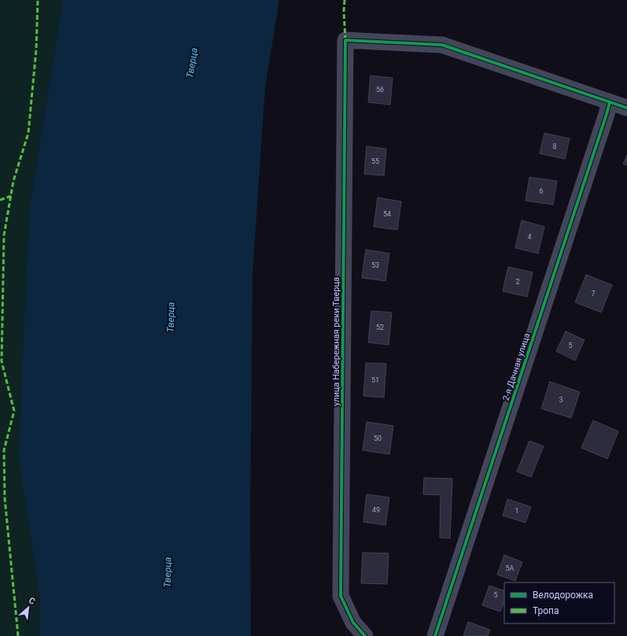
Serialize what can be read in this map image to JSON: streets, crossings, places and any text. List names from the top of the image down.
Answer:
{
  "streets": {
    "street": ["улица Набережная реки Тверца", "2-я Дачная улица"]
  },
  "crossings": [
    ["улица Набережная реки Тверца", "2-я Дачная улица"]
  ],
  "water": ["Тверца"],
  "house_numbers": [
    "56",
    "8",
    "55",
    "6",
    "54",
    "4",
    "53",
    "2",
    "7",
    "52",
    "5",
    "51",
    "3",
    "50",
    "49",
    "1",
    "5А",
    "5"
  ],
  "legend": ["Велодорожка", "Тропа"],
  "north": "top right"
}
